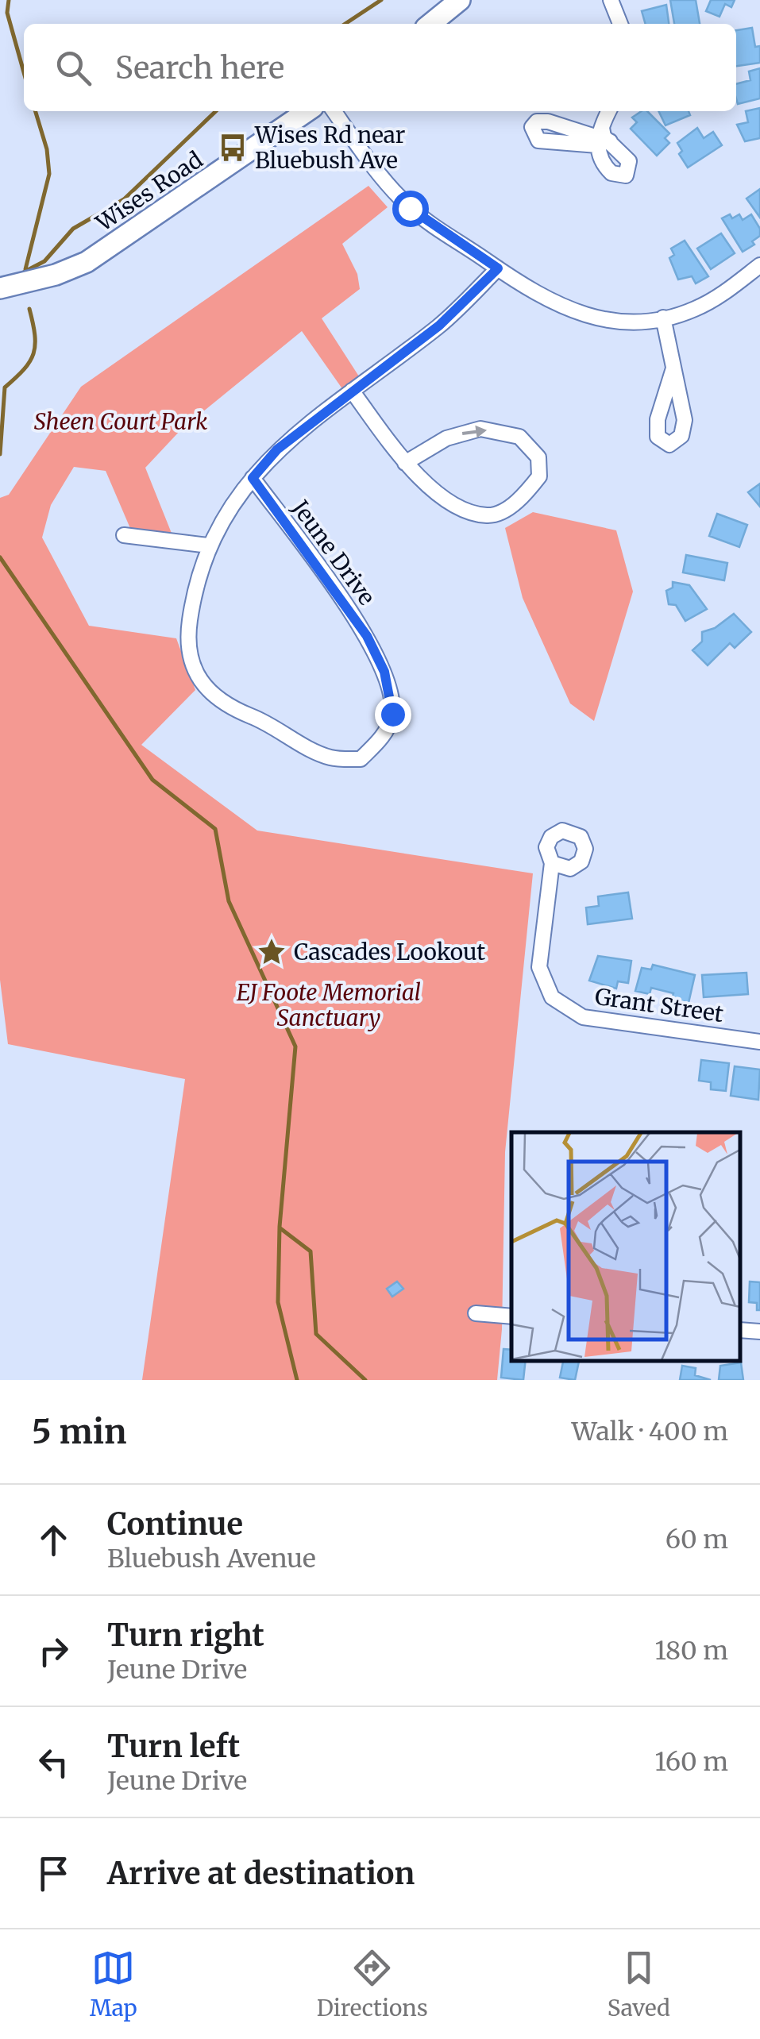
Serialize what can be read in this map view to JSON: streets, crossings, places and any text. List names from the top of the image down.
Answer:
{
  "streets": {
    "street": ["Wises Road", "Jeune Drive", "Grant Street"]
  },
  "parks": ["Sheen Court Park", "EJ Foote Memorial Sanctuary"],
  "places": {
    "bus stop": ["Wises Rd near Bluebush Ave"],
    "place": ["Cascades Lookout"]
  },
  "page": {
    "search": "Search here",
    "heading": ["5 min", "Walk · 400 m"],
    "list": [
      ["Continue", "Bluebush Avenue", "60 m"],
      ["Turn right", "Jeune Drive", "180 m"],
      ["Turn left", "Jeune Drive", "160 m"],
      "Arrive at destination"
    ],
    "nav": ["Map", "Directions", "Saved"]
  }
}
